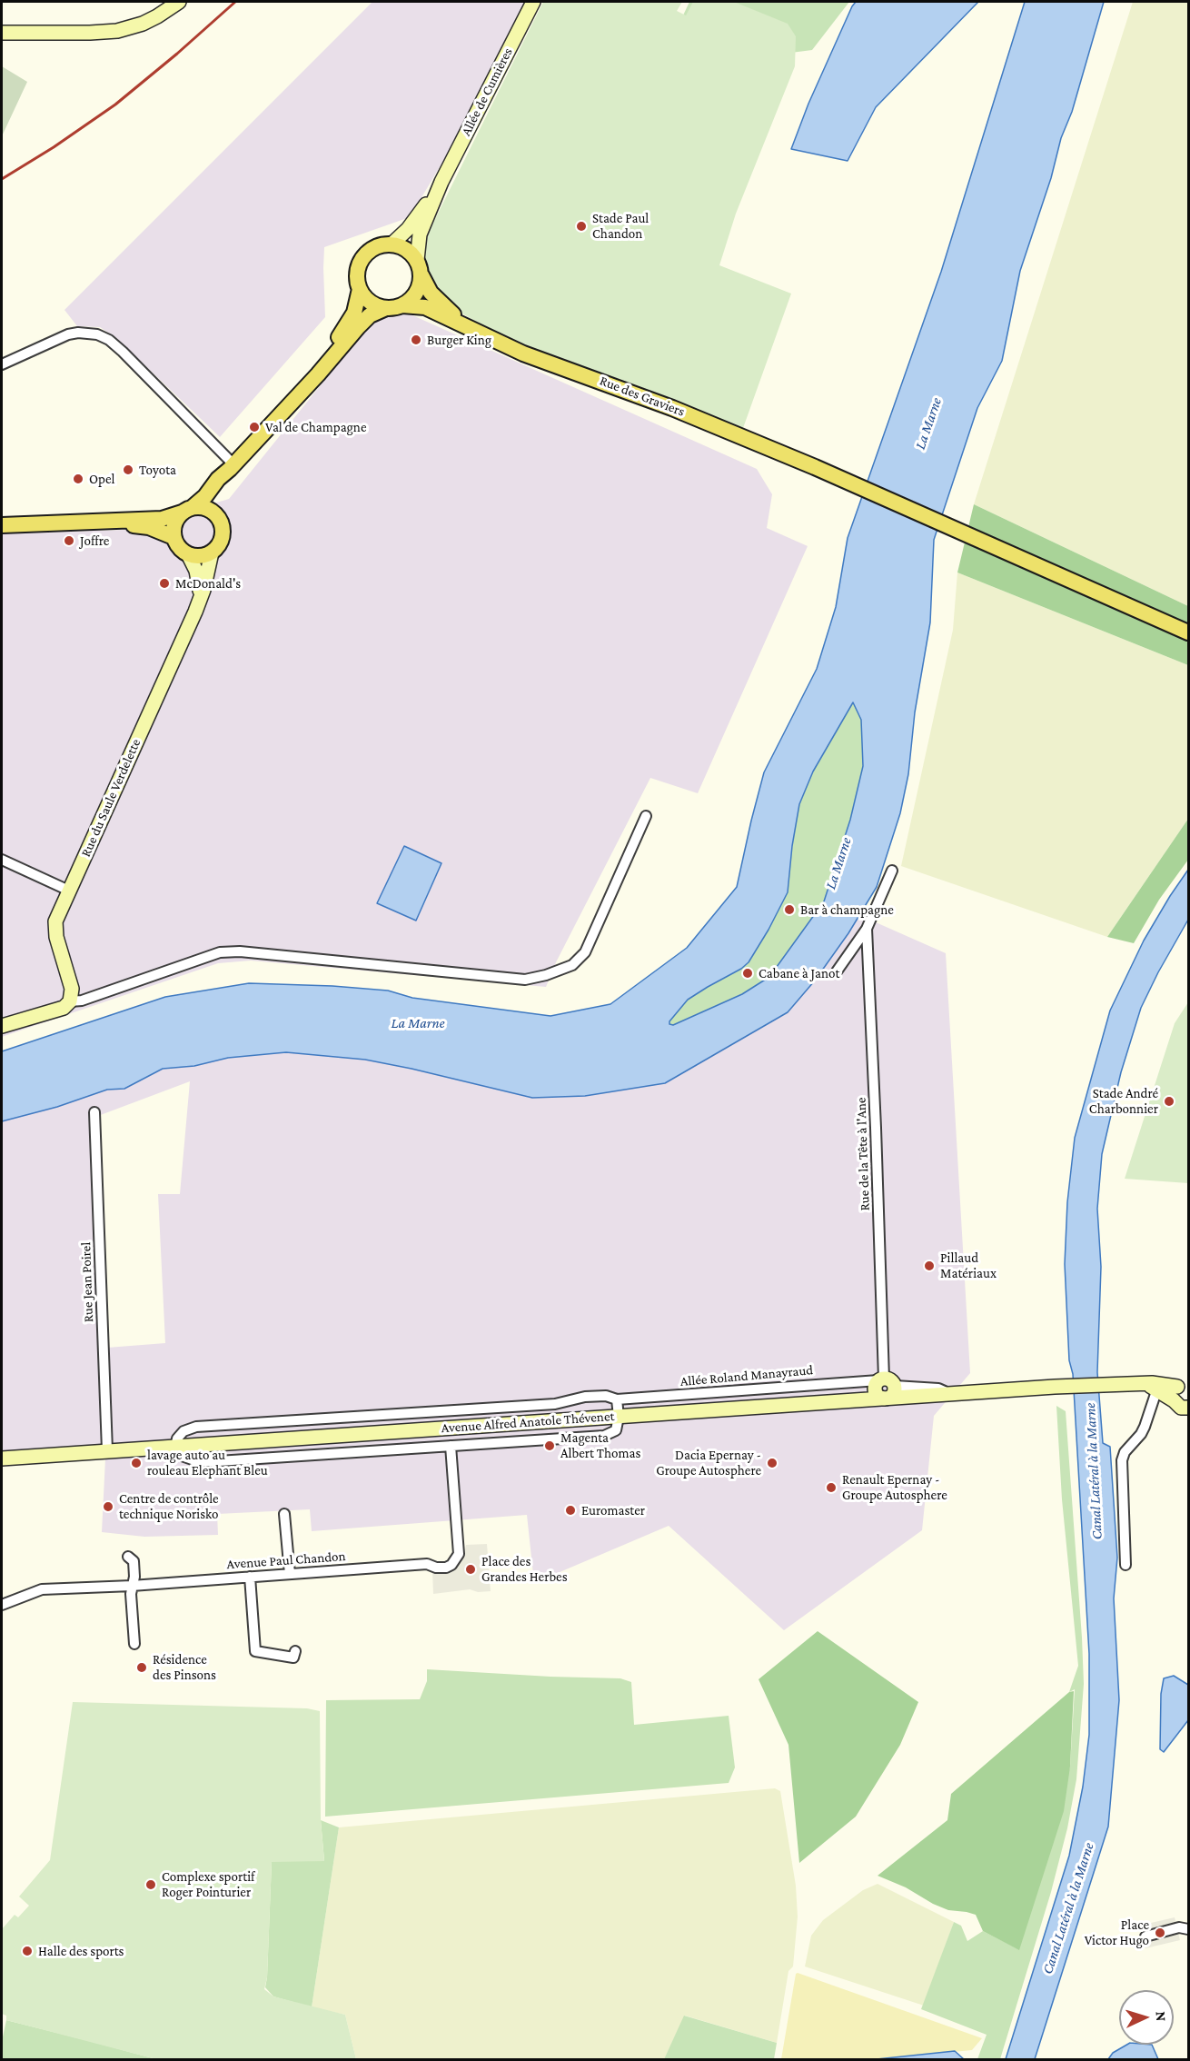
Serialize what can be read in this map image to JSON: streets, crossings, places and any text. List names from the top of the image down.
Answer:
{
  "streets": {
    "main road": [
      "Allée de Cumières",
      "Rue des Graviers",
      "Rue du Saule Verdelette",
      "Avenue Alfred Anatole Thévenet"
    ],
    "street": [
      "Rue de la Tête à l'Ane",
      "Rue Jean Poirel",
      "Allée Roland Manayraud",
      "Avenue Paul Chandon"
    ]
  },
  "crossings": [
    ["Allée de Cumières", "Rue des Graviers"],
    ["Rue de la Tête à l'Ane", "Allée Roland Manayraud"],
    ["Rue de la Tête à l'Ane", "Avenue Alfred Anatole Thévenet"],
    ["Rue Jean Poirel", "Avenue Alfred Anatole Thévenet"],
    ["Allée Roland Manayraud", "Avenue Alfred Anatole Thévenet"]
  ],
  "water": ["La Marne", "Canal Latéral à la Marne"],
  "places": [
    "Stade Paul Chandon",
    "Burger King",
    "Val de Champagne",
    "Toyota",
    "Opel",
    "Joffre",
    "McDonald's",
    "Bar à champagne",
    "Cabane à Janot",
    "Stade André Charbonnier",
    "Pillaud Matériaux",
    "Magenta Albert Thomas",
    "lavage auto au rouleau Elephant Bleu",
    "Dacia Epernay - Groupe Autosphere",
    "Renault Epernay - Groupe Autosphere",
    "Centre de contrôle technique Norisko",
    "Euromaster",
    "Place des Grandes Herbes",
    "Résidence des Pinsons",
    "Complexe sportif Roger Pointurier",
    "Place Victor Hugo",
    "Halle des sports"
  ],
  "north": "right"
}
